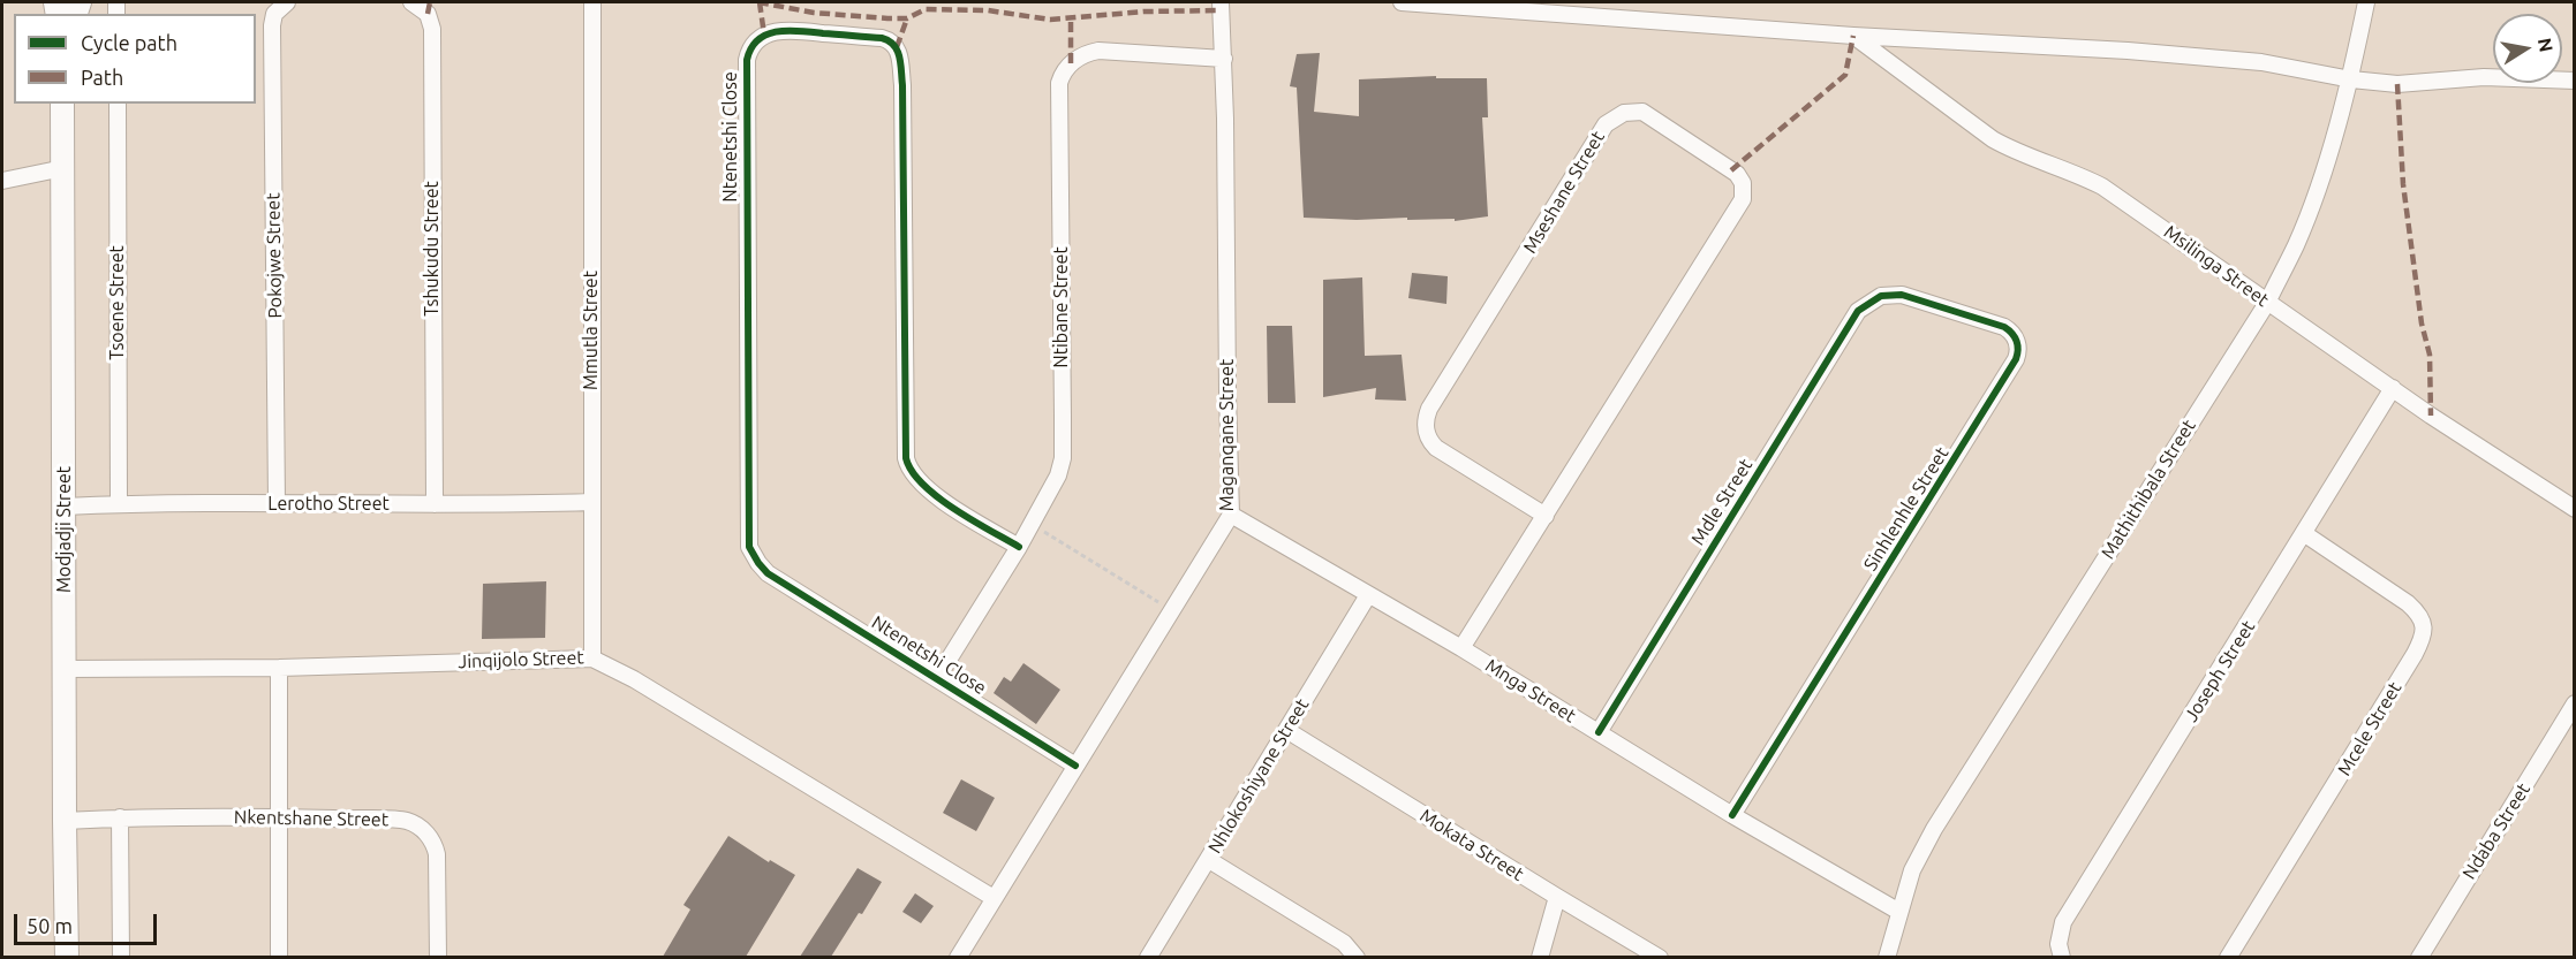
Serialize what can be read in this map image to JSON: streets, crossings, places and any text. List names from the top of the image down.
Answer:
{
  "streets": {
    "street": [
      "Ntenetshi Close",
      "Mseshane Street",
      "Tshukudu Street",
      "Pokojwe Street",
      "Msilinga Street",
      "Tsoene Street",
      "Ntibane Street",
      "Mmutla Street",
      "Maganqane Street",
      "Mathithibala Street",
      "Mdle Street",
      "Lerotho Street",
      "Sinhlenhle Street",
      "Modjadji Street",
      "Jinqijolo Street",
      "Joseph Street",
      "Mnga Street",
      "Mcele Street",
      "Nhlokoshiyane Street",
      "Nkentshane Street",
      "Ndaba Street",
      "Mokata Street"
    ]
  },
  "crossings": [
    ["Ntenetshi Close", "Ntibane Street"],
    ["Ntenetshi Close", "Maganqane Street"],
    ["Mseshane Street", "Mnga Street"],
    ["Tshukudu Street", "Lerotho Street"],
    ["Pokojwe Street", "Lerotho Street"],
    ["Msilinga Street", "Mathithibala Street"],
    ["Msilinga Street", "Joseph Street"],
    ["Tsoene Street", "Lerotho Street"],
    ["Ntibane Street", "Maganqane Street"],
    ["Mmutla Street", "Lerotho Street"],
    ["Mmutla Street", "Jinqijolo Street"],
    ["Maganqane Street", "Jinqijolo Street"],
    ["Maganqane Street", "Mnga Street"],
    ["Mathithibala Street", "Mnga Street"],
    ["Mdle Street", "Sinhlenhle Street"],
    ["Mdle Street", "Mnga Street"],
    ["Lerotho Street", "Modjadji Street"],
    ["Sinhlenhle Street", "Mnga Street"],
    ["Modjadji Street", "Jinqijolo Street"],
    ["Modjadji Street", "Nkentshane Street"],
    ["Joseph Street", "Mcele Street"],
    ["Mnga Street", "Nhlokoshiyane Street"],
    ["Nhlokoshiyane Street", "Mokata Street"]
  ],
  "legend": ["Cycle path", "Path"],
  "scale_bar": "50 m",
  "north": "right"
}
